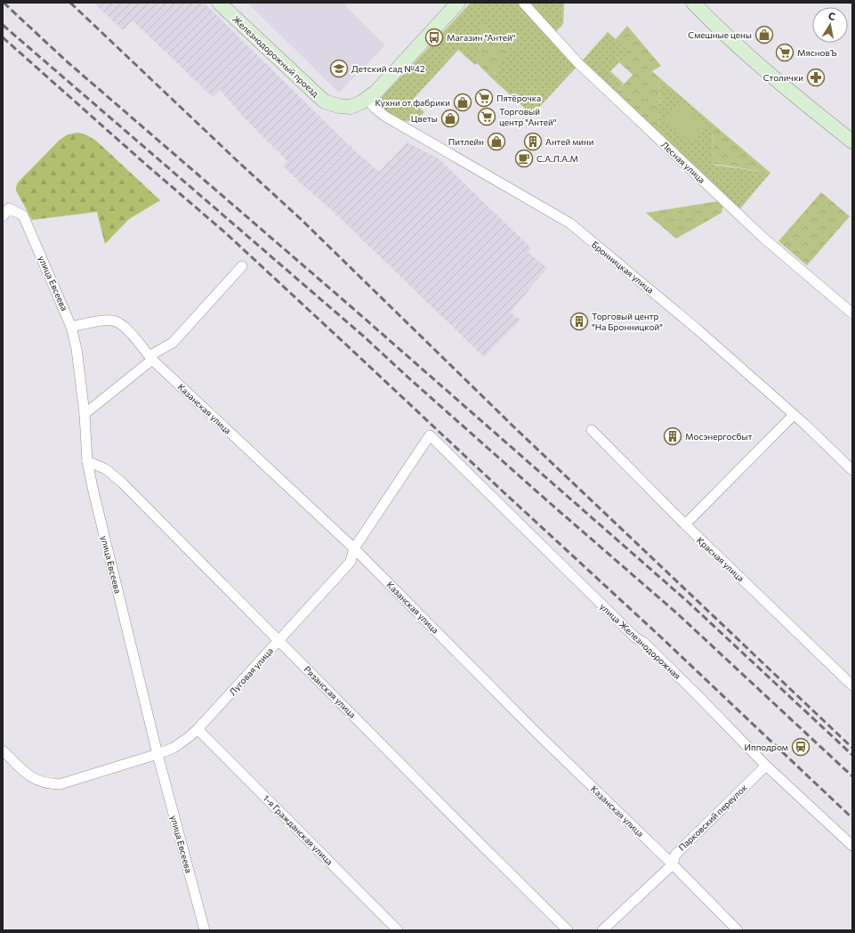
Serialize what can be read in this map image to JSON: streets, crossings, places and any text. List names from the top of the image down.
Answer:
{
  "streets": {
    "street": [
      "Железнодорожный проезд",
      "Лесная улица",
      "Бронницкая улица",
      "улица Евсеева",
      "Казанская улица",
      "Красная улица",
      "улица Железнодорожная",
      "Луговая улица",
      "Рязанская улица",
      "Парковский переулок",
      "1-я Гражданская улица"
    ]
  },
  "crossings": [
    ["Железнодорожный проезд", "Бронницкая улица"],
    ["улица Евсеева", "Казанская улица"],
    ["улица Евсеева", "Луговая улица"],
    ["улица Евсеева", "Рязанская улица"],
    ["Казанская улица", "Луговая улица"],
    ["Казанская улица", "Парковский переулок"],
    ["улица Железнодорожная", "Луговая улица"],
    ["улица Железнодорожная", "Парковский переулок"],
    ["Луговая улица", "Рязанская улица"],
    ["Луговая улица", "1-я Гражданская улица"]
  ],
  "places": {
    "shop": [
      "Смешные цены",
      "Кухни от фабрики",
      "Цветы",
      "Питлейн"
    ],
    "bus stop": ["Магазин \"Антей\""],
    "supermarket": ["МясновЪ", "Пятёрочка", "Торговый центр \"Антей\""],
    "school or university": ["Детский сад №42"],
    "pharmacy": ["Столички"],
    "building": ["Антей мини", "Торговый центр \"На Бронницкой\"", "Мосэнергосбыт"],
    "cafe": ["С.А.Л.А.М"],
    "station": ["Ипподром"]
  },
  "north": "top"
}
